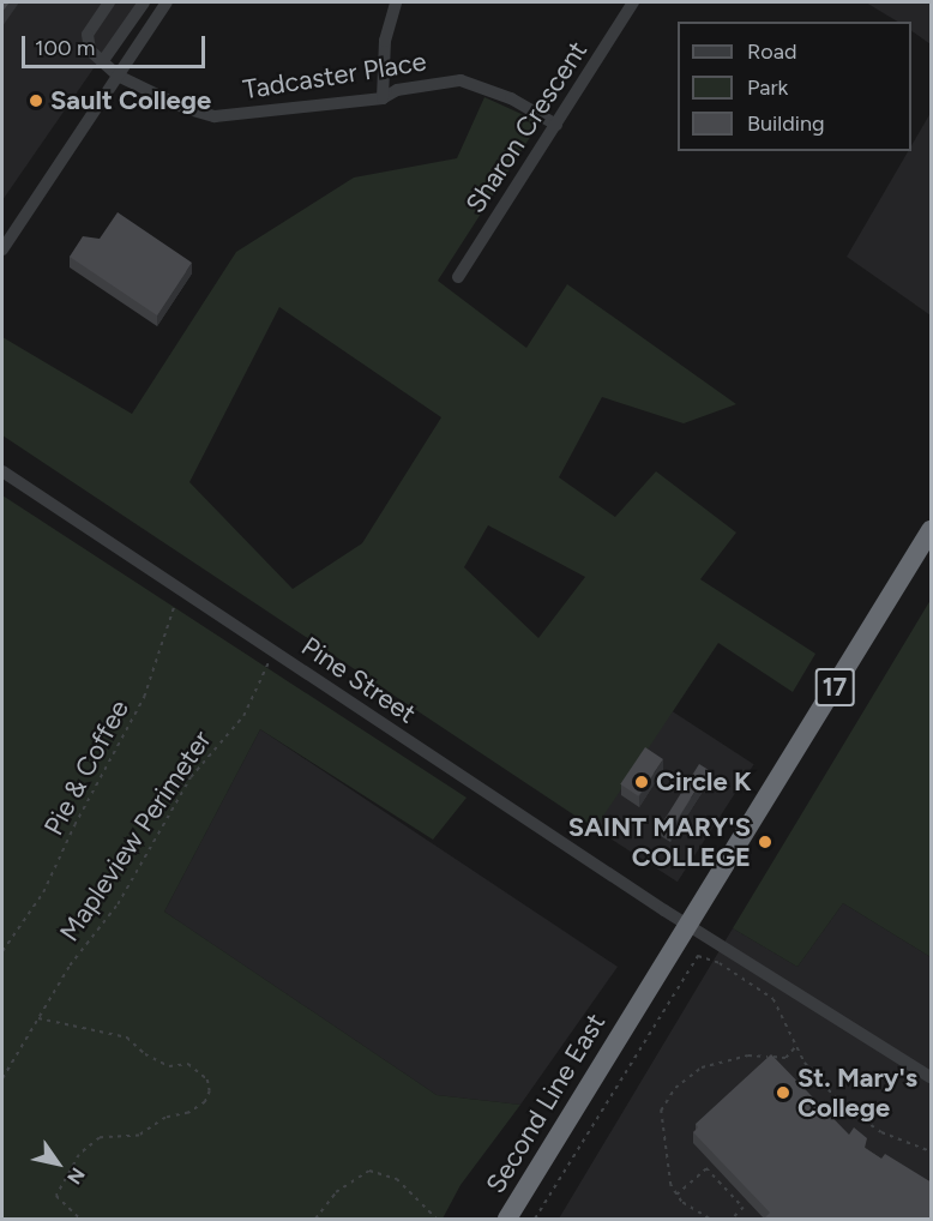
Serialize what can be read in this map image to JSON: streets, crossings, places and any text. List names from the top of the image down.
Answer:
{
  "streets": {
    "highway": ["17", "Second Line East"],
    "street": ["Tadcaster Place", "Sharon Crescent", "Pine Street"],
    "path": ["Pie & Coffee", "Mapleview Perimeter"]
  },
  "crossings": [
    ["Tadcaster Place", "Sharon Crescent"],
    ["Pine Street", "Pie & Coffee"],
    ["Pine Street", "Mapleview Perimeter"],
    ["Pine Street", "Second Line East"]
  ],
  "places": [
    "Sault College",
    "Circle K",
    "SAINT MARY'S COLLEGE",
    "St. Mary's College"
  ],
  "legend": ["Road", "Park", "Building"],
  "scale_bar": "100 m",
  "north": "bottom right"
}
